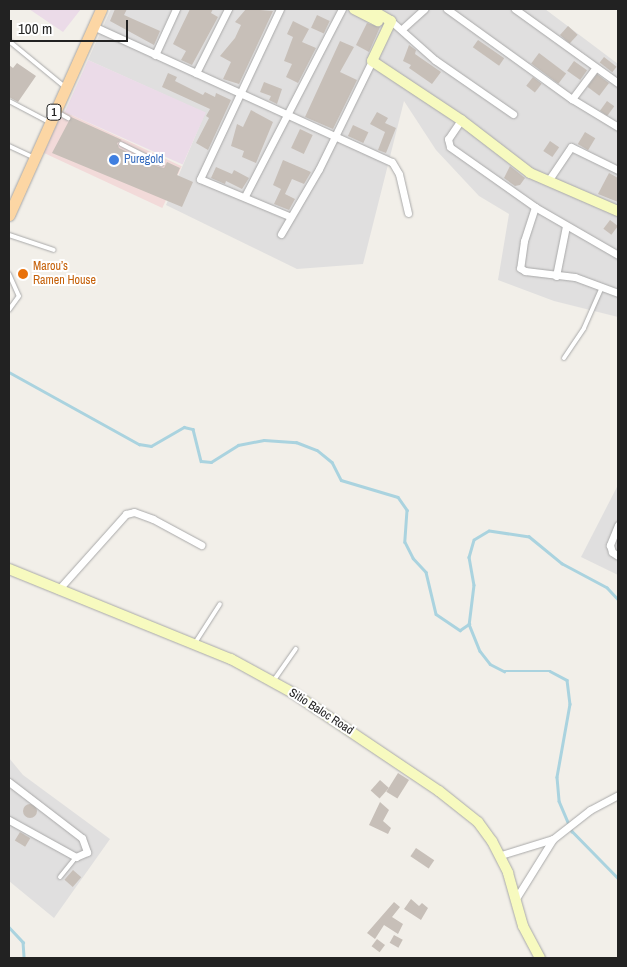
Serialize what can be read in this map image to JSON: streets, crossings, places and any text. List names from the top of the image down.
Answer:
{
  "streets": {
    "main road": ["1"],
    "street": ["Sitio Baloc Road"]
  },
  "places": ["Puregold", "Marou’s Ramen House"],
  "scale_bar": "100 m"
}
